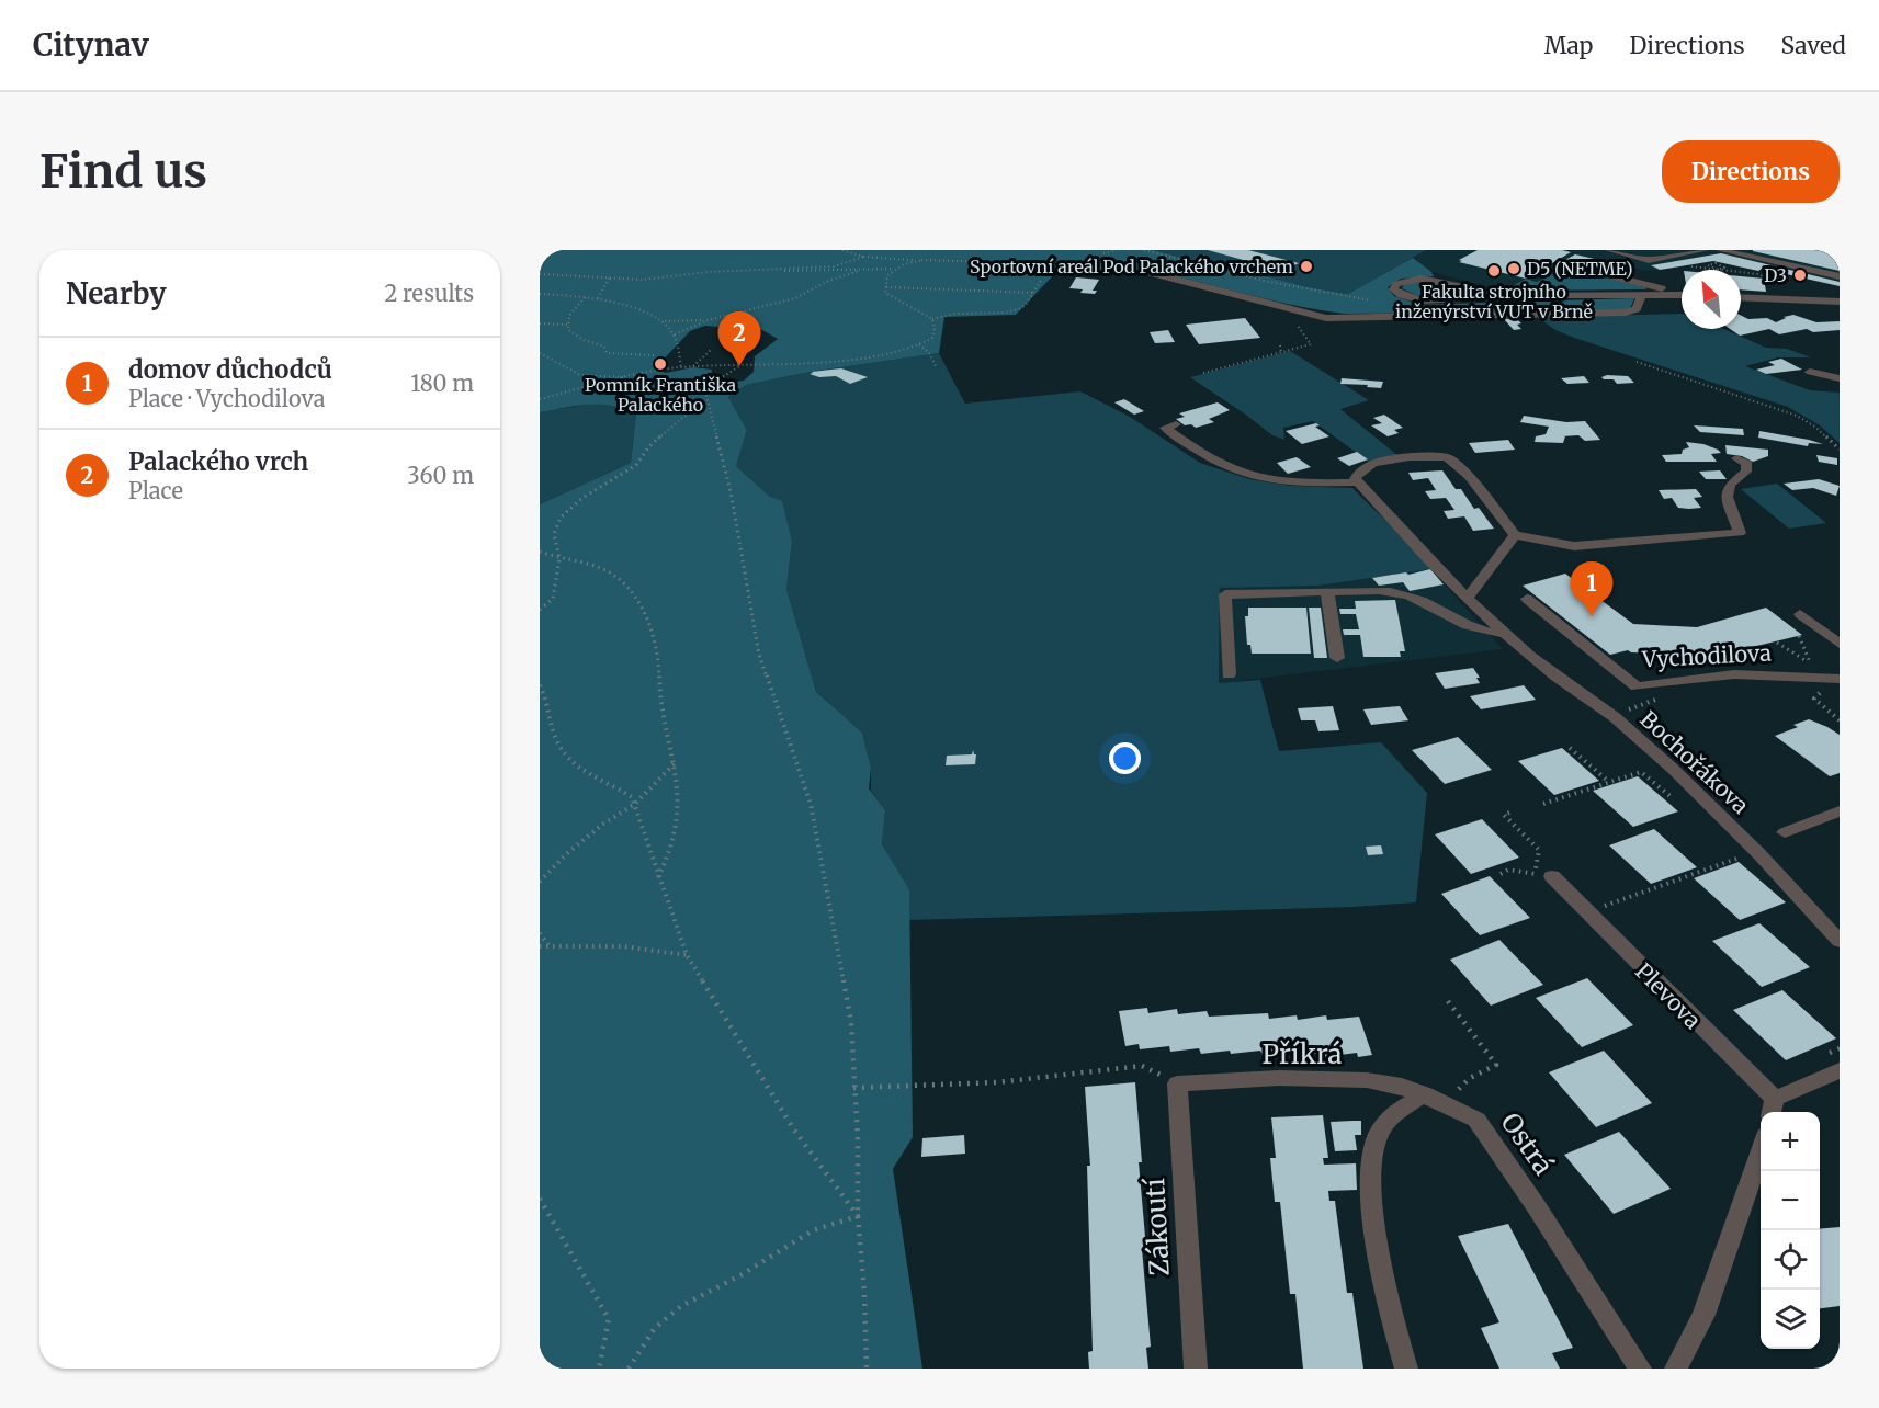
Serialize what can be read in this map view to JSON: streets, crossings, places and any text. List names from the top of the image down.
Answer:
{
  "streets": {
    "street": [
      "Vychodilova",
      "Bochořákova",
      "Plevova",
      "Příkrá",
      "Ostrá",
      "Zákoutí"
    ]
  },
  "crossings": [
    ["Příkrá", "Ostrá"],
    ["Příkrá", "Zákoutí"]
  ],
  "places": [
    "Sportovní areál Pod Palackého vrchem",
    "D5 (NETME)",
    "Fakulta strojního inženýrství VUT v Brně",
    "D3",
    "Pomník Františka Palackého"
  ],
  "north": "top left",
  "page": {
    "header": "Citynav",
    "nav": ["Map", "Directions", "Saved"],
    "buttons": "Directions",
    "title": "Find us",
    "heading": ["Nearby", "2 results"],
    "pins": ["2", "1"],
    "list": [
      {
        "mark": "1",
        "name": "domov důchodců",
        "note": "Place · Vychodilova",
        "value": "180 m"
      },
      {
        "mark": "2",
        "name": "Palackého vrch",
        "note": "Place",
        "value": "360 m"
      }
    ],
    "map_buttons": ["+", "−"]
  }
}
